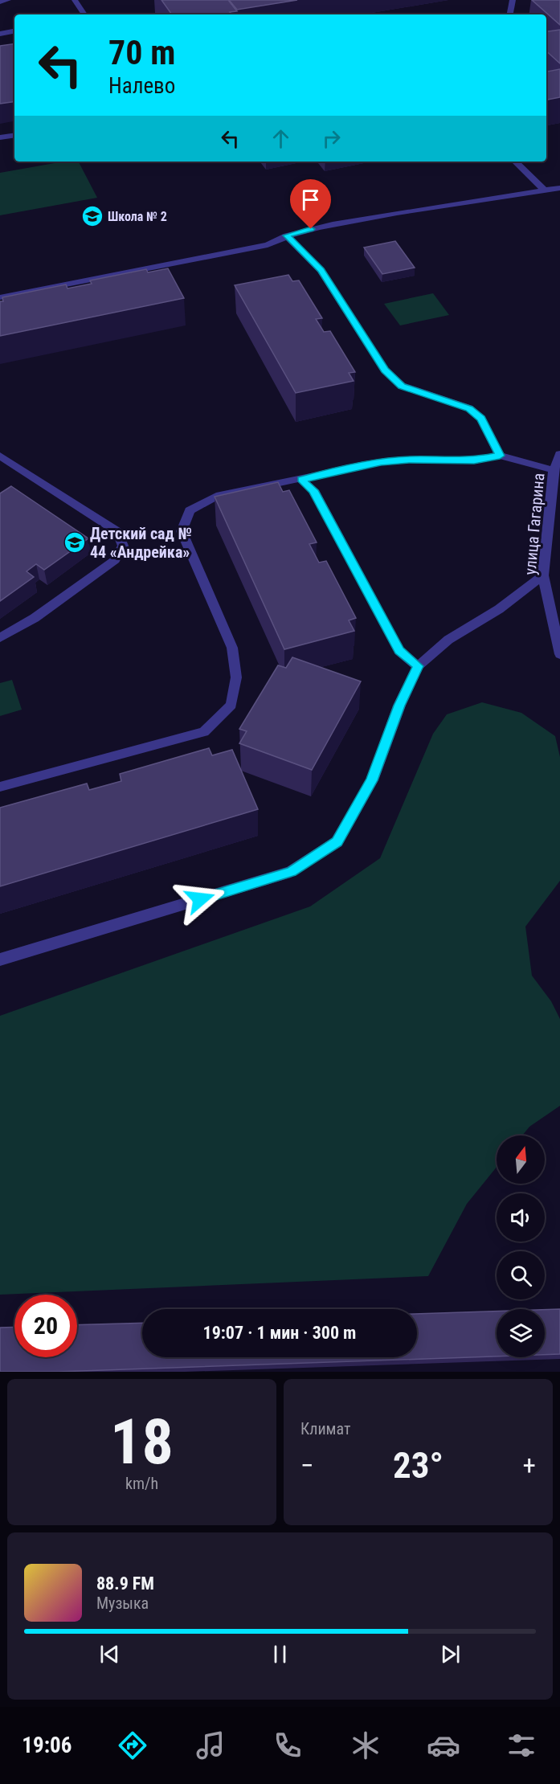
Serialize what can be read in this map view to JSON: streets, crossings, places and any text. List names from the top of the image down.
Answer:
{
  "streets": {
    "street": ["улица Гагарина"]
  },
  "places": {
    "school or university": ["Школа № 2", "Детский сад № 44 «Андрейка»"]
  },
  "north": "top",
  "page": {
    "turn": ["70 m", "Налево"],
    "limit": "20",
    "trip": "19:07 · 1 мин · 300 m",
    "tile": [
      ["18", "km/h"],
      "Климат"
    ],
    "heat": ["−", "23°", "+"],
    "song": ["88.9 FM", "Музыка"],
    "tabs": "19:06"
  }
}
